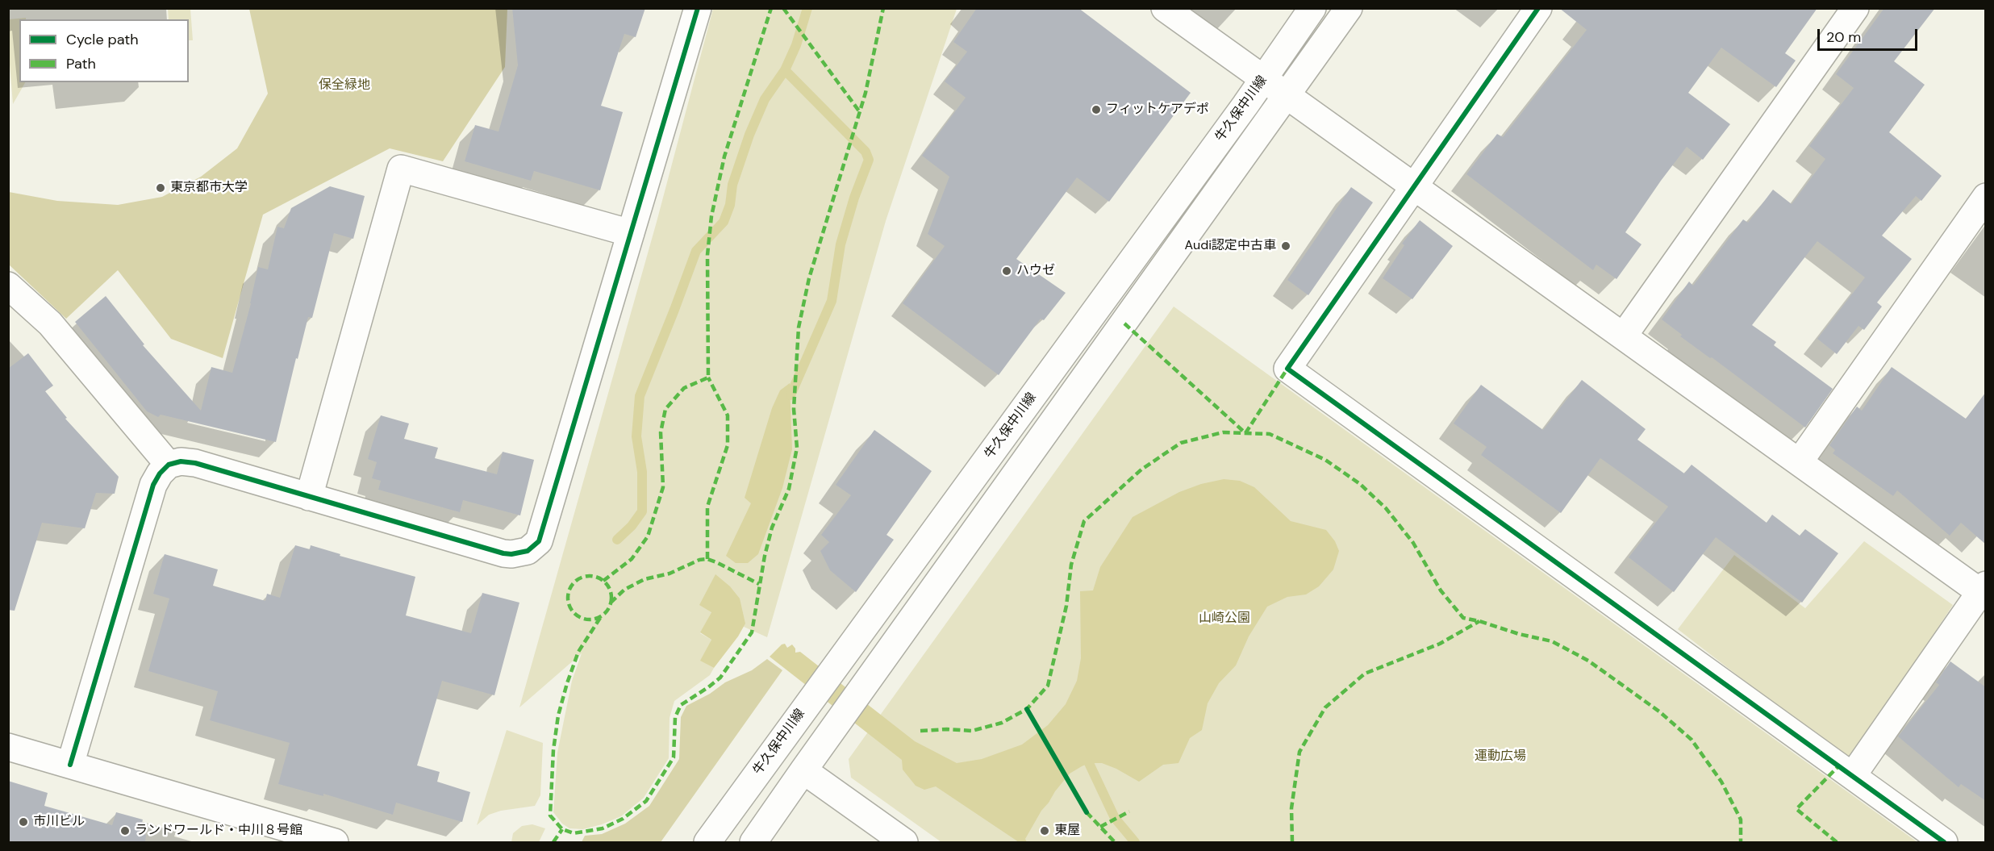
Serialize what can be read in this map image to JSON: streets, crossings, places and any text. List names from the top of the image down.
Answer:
{
  "streets": {
    "street": ["牛久保中川線"]
  },
  "parks": ["保全緑地", "山崎公園", "運動広場"],
  "places": [
    "フィットケアデポ",
    "東京都市大学",
    "Audi認定中古車",
    "ハウゼ",
    "市川ビル",
    "ランドワールド・中川８号館",
    "東屋"
  ],
  "legend": ["Cycle path", "Path"],
  "scale_bar": "20 m"
}
